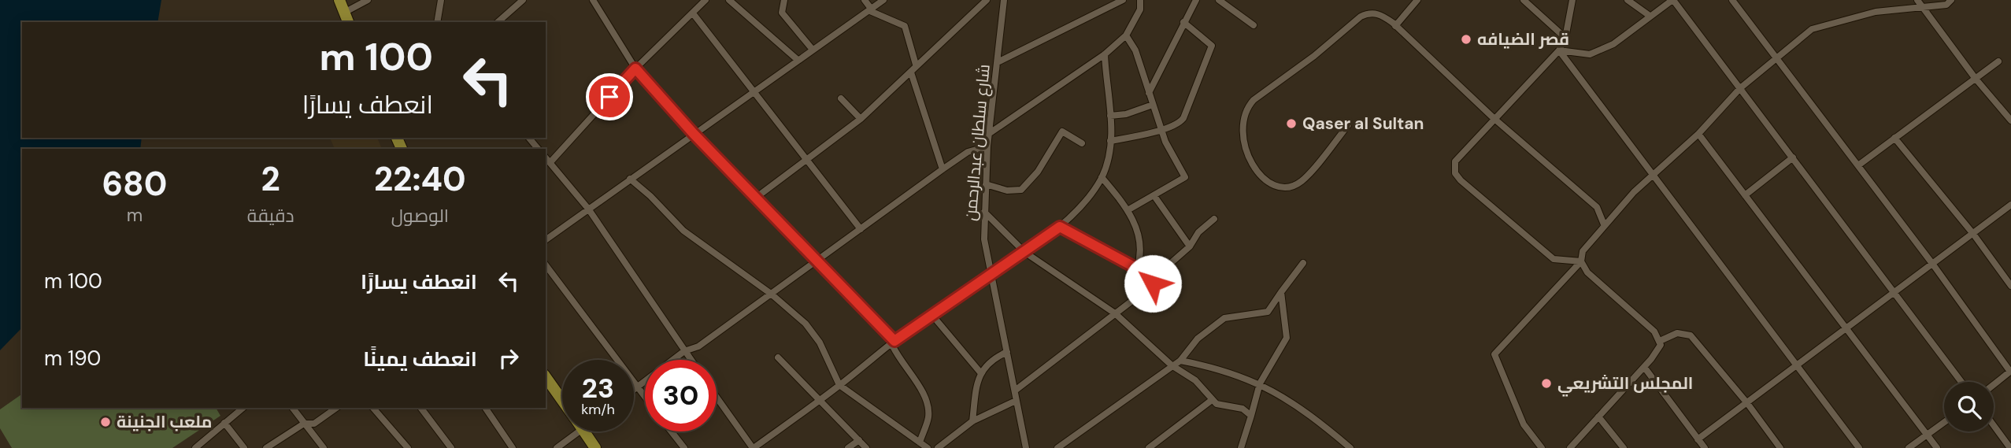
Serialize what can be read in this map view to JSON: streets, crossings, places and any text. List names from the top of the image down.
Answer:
{
  "streets": {
    "street": ["شارع سلطان عبدالرحمن"]
  },
  "places": [
    "قصر الضيافه",
    "Qaser al Sultan",
    "المجلس التشريعي",
    "ملعب الجنينة"
  ],
  "page": {
    "turn": ["100 m", "انعطف يسارًا"],
    "eta": [
      "22:40",
      "الوصول",
      "2",
      "دقيقة",
      "680",
      "m"
    ],
    "list": [
      {
        "name": "انعطف يسارًا",
        "value": "100 m"
      },
      {
        "name": "انعطف يمينًا",
        "value": "190 m"
      }
    ],
    "speed": "23 km/h",
    "limit": "30"
  }
}
